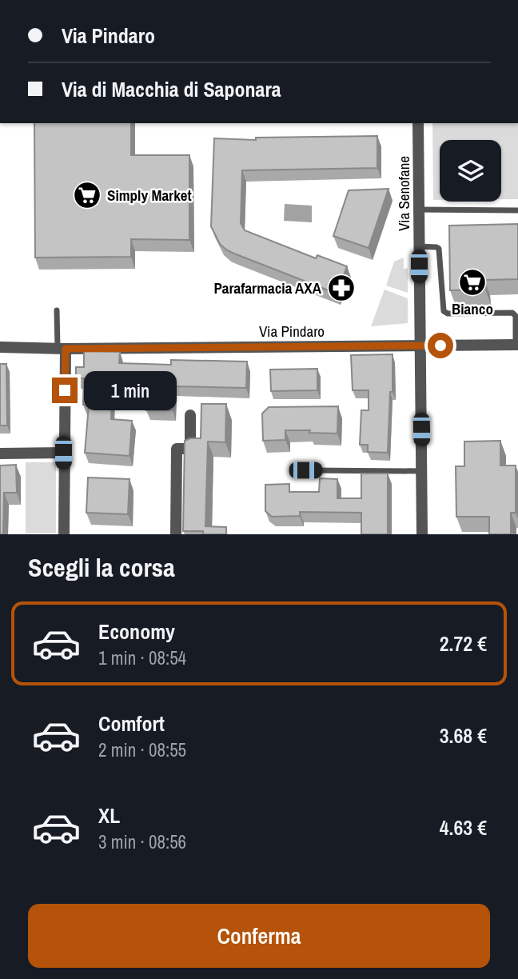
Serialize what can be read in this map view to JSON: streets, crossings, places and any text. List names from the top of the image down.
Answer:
{
  "streets": {
    "street": ["Via Senofane", "Via Pindaro"]
  },
  "crossings": [
    ["Via Senofane", "Via Pindaro"]
  ],
  "places": {
    "supermarket": ["Simply Market", "Bianco"],
    "pharmacy": ["Parafarmacia AXA"]
  },
  "page": {
    "banner": ["Via Pindaro", "Via di Macchia di Saponara"],
    "bubble": "1 min",
    "heading": "Scegli la corsa",
    "list": [
      {
        "name": "Economy",
        "note": "1 min · 08:54",
        "value": "2.72 €"
      },
      {
        "name": "Comfort",
        "note": "2 min · 08:55",
        "value": "3.68 €"
      },
      {
        "name": "XL",
        "note": "3 min · 08:56",
        "value": "4.63 €"
      }
    ],
    "buttons": "Conferma"
  }
}
